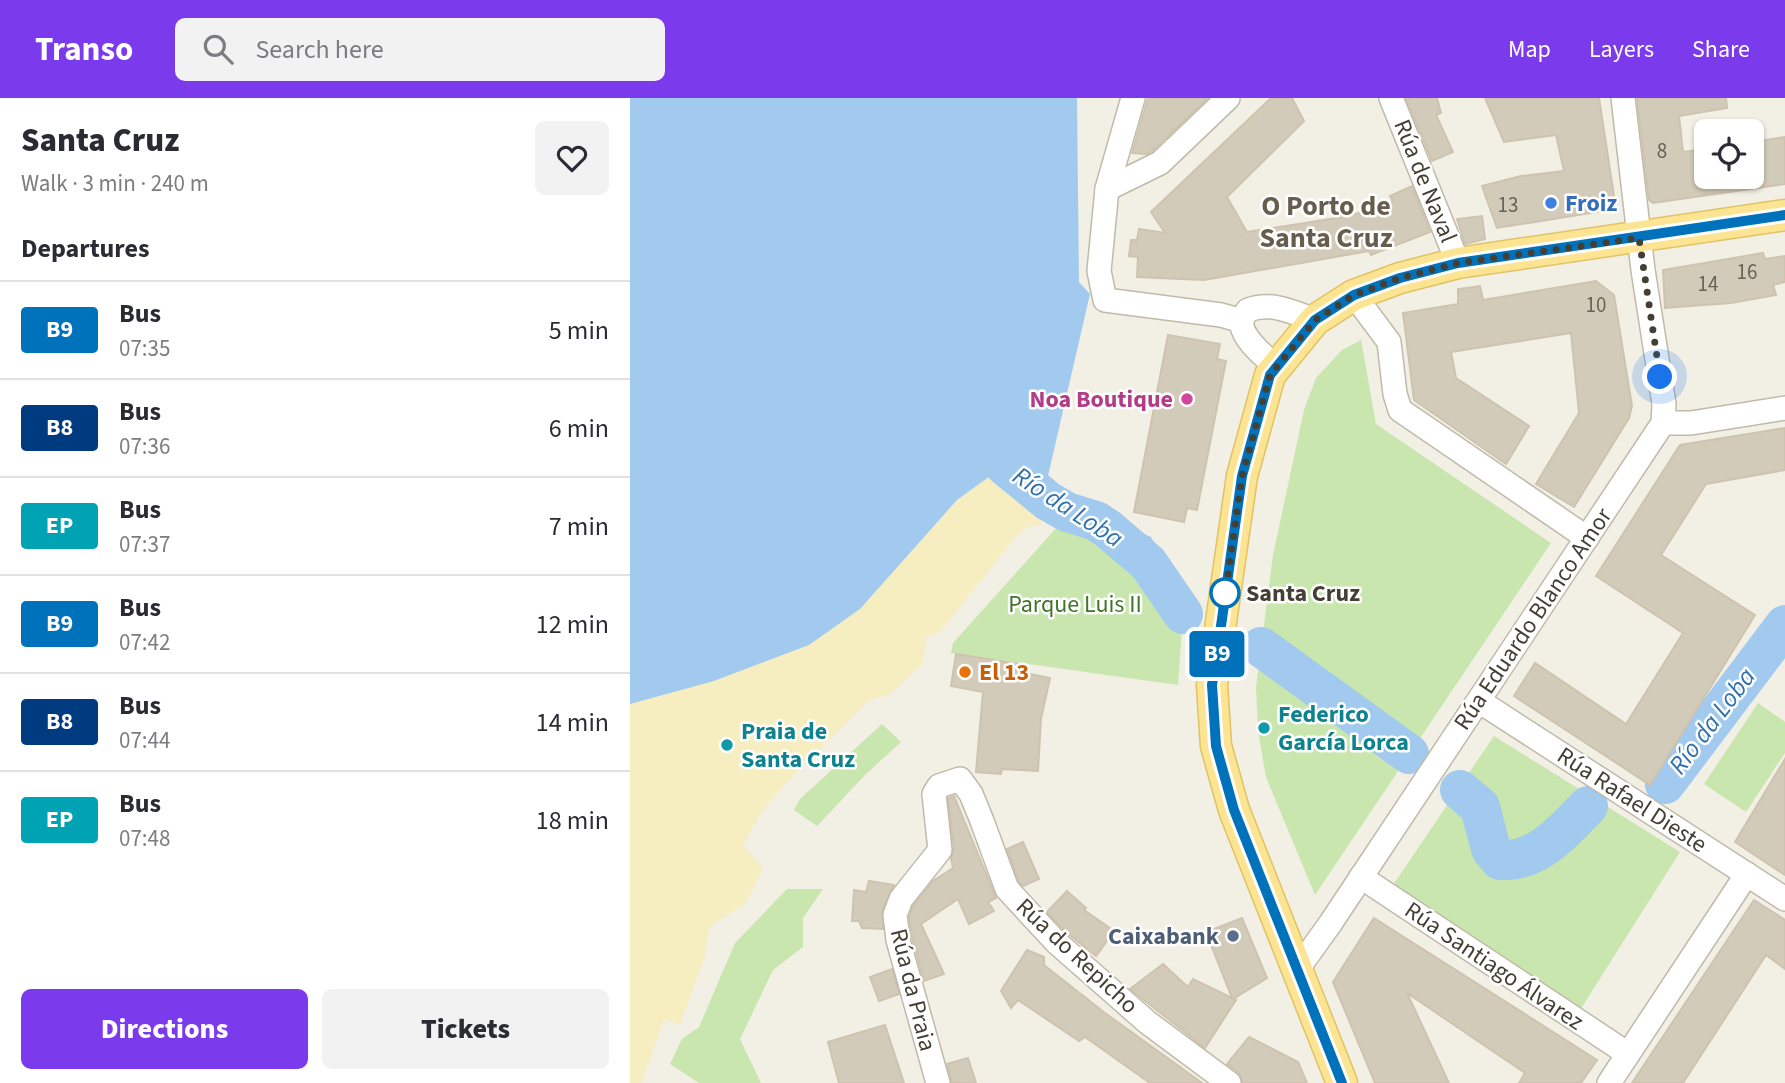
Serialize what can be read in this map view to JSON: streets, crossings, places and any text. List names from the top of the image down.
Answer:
{
  "streets": {
    "street": [
      "Rúa de Naval",
      "Rúa Eduardo Blanco Amor",
      "Rúa Rafael Dieste",
      "Rúa do Repicho",
      "Rúa Santiago Álvarez",
      "Rúa da Praia"
    ]
  },
  "crossings": [
    ["Rúa Eduardo Blanco Amor", "Rúa Rafael Dieste"],
    ["Rúa Eduardo Blanco Amor", "Rúa Santiago Álvarez"],
    ["Rúa do Repicho", "Rúa da Praia"]
  ],
  "districts": ["O Porto de Santa Cruz"],
  "water": ["Río da Loba"],
  "parks": ["Parque Luis II"],
  "places": [
    "Froiz",
    "Noa Boutique",
    "Santa Cruz",
    "El 13",
    "Federico García Lorca",
    "Praia de Santa Cruz",
    "Caixabank"
  ],
  "lines": ["bus line B9"],
  "house_numbers": [
    "8",
    "13",
    "16",
    "14",
    "10"
  ],
  "page": {
    "header": "Transo",
    "search": "Search here",
    "nav": ["Map", "Layers", "Share"],
    "heading": [
      ["Santa Cruz", "Walk · 3 min · 240 m"],
      "Departures"
    ],
    "on_map": "B9",
    "list": [
      {
        "mark": "B9",
        "name": "Bus",
        "note": "07:35",
        "value": "5 min"
      },
      {
        "mark": "B8",
        "name": "Bus",
        "note": "07:36",
        "value": "6 min"
      },
      {
        "mark": "EP",
        "name": "Bus",
        "note": "07:37",
        "value": "7 min"
      },
      {
        "mark": "B9",
        "name": "Bus",
        "note": "07:42",
        "value": "12 min"
      },
      {
        "mark": "B8",
        "name": "Bus",
        "note": "07:44",
        "value": "14 min"
      },
      {
        "mark": "EP",
        "name": "Bus",
        "note": "07:48",
        "value": "18 min"
      }
    ],
    "buttons": ["Directions", "Tickets"]
  }
}
